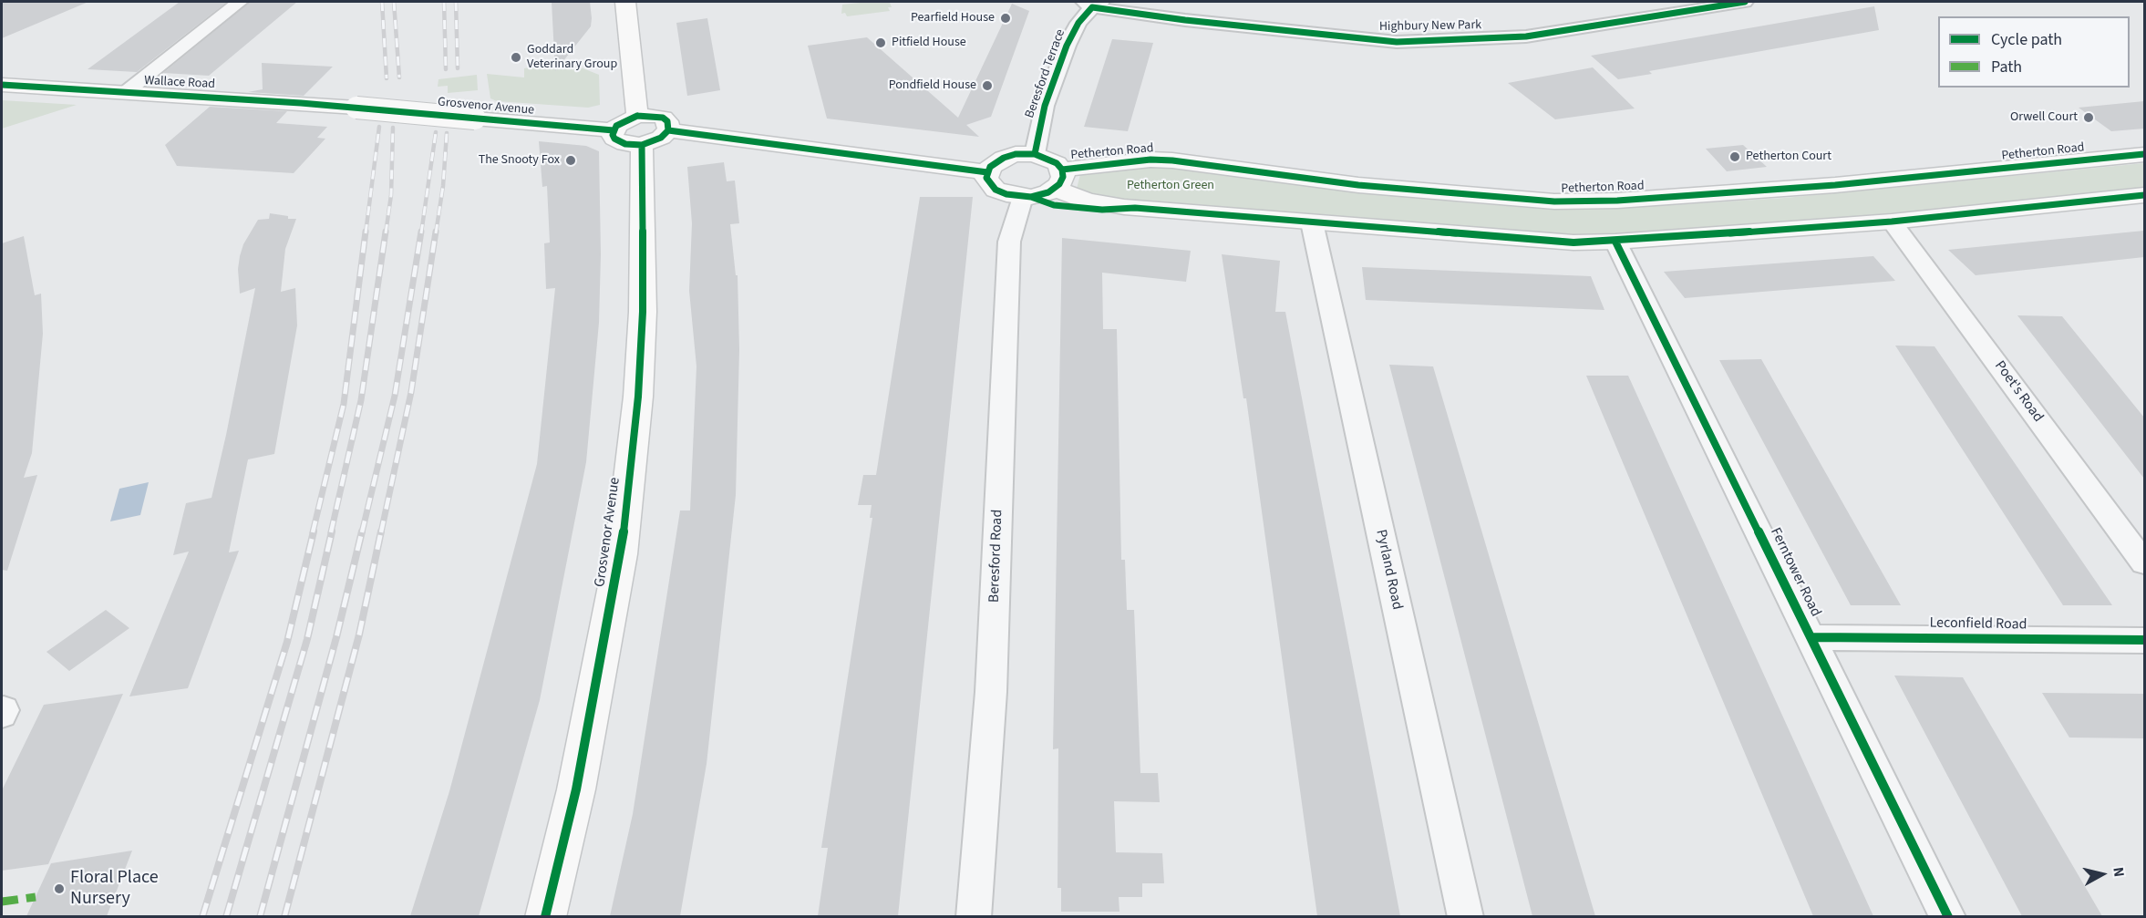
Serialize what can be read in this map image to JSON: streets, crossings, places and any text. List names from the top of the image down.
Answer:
{
  "streets": {
    "street": [
      "Highbury New Park",
      "Beresford Terrace",
      "Wallace Road",
      "Grosvenor Avenue",
      "Petherton Road",
      "Poet's Road",
      "Beresford Road",
      "Pyrland Road",
      "Ferntower Road",
      "Leconfield Road"
    ]
  },
  "crossings": [
    ["Highbury New Park", "Beresford Terrace"],
    ["Beresford Terrace", "Petherton Road"],
    ["Beresford Terrace", "Beresford Road"],
    ["Wallace Road", "Grosvenor Avenue"],
    ["Petherton Road", "Poet's Road"],
    ["Petherton Road", "Beresford Road"],
    ["Petherton Road", "Pyrland Road"],
    ["Petherton Road", "Ferntower Road"],
    ["Ferntower Road", "Leconfield Road"]
  ],
  "parks": ["Petherton Green"],
  "places": [
    "Pearfield House",
    "Pitfield House",
    "Goddard Veterinary Group",
    "Pondfield House",
    "Orwell Court",
    "Petherton Court",
    "The Snooty Fox",
    "Floral Place Nursery"
  ],
  "legend": ["Cycle path", "Path"],
  "north": "right"
}
